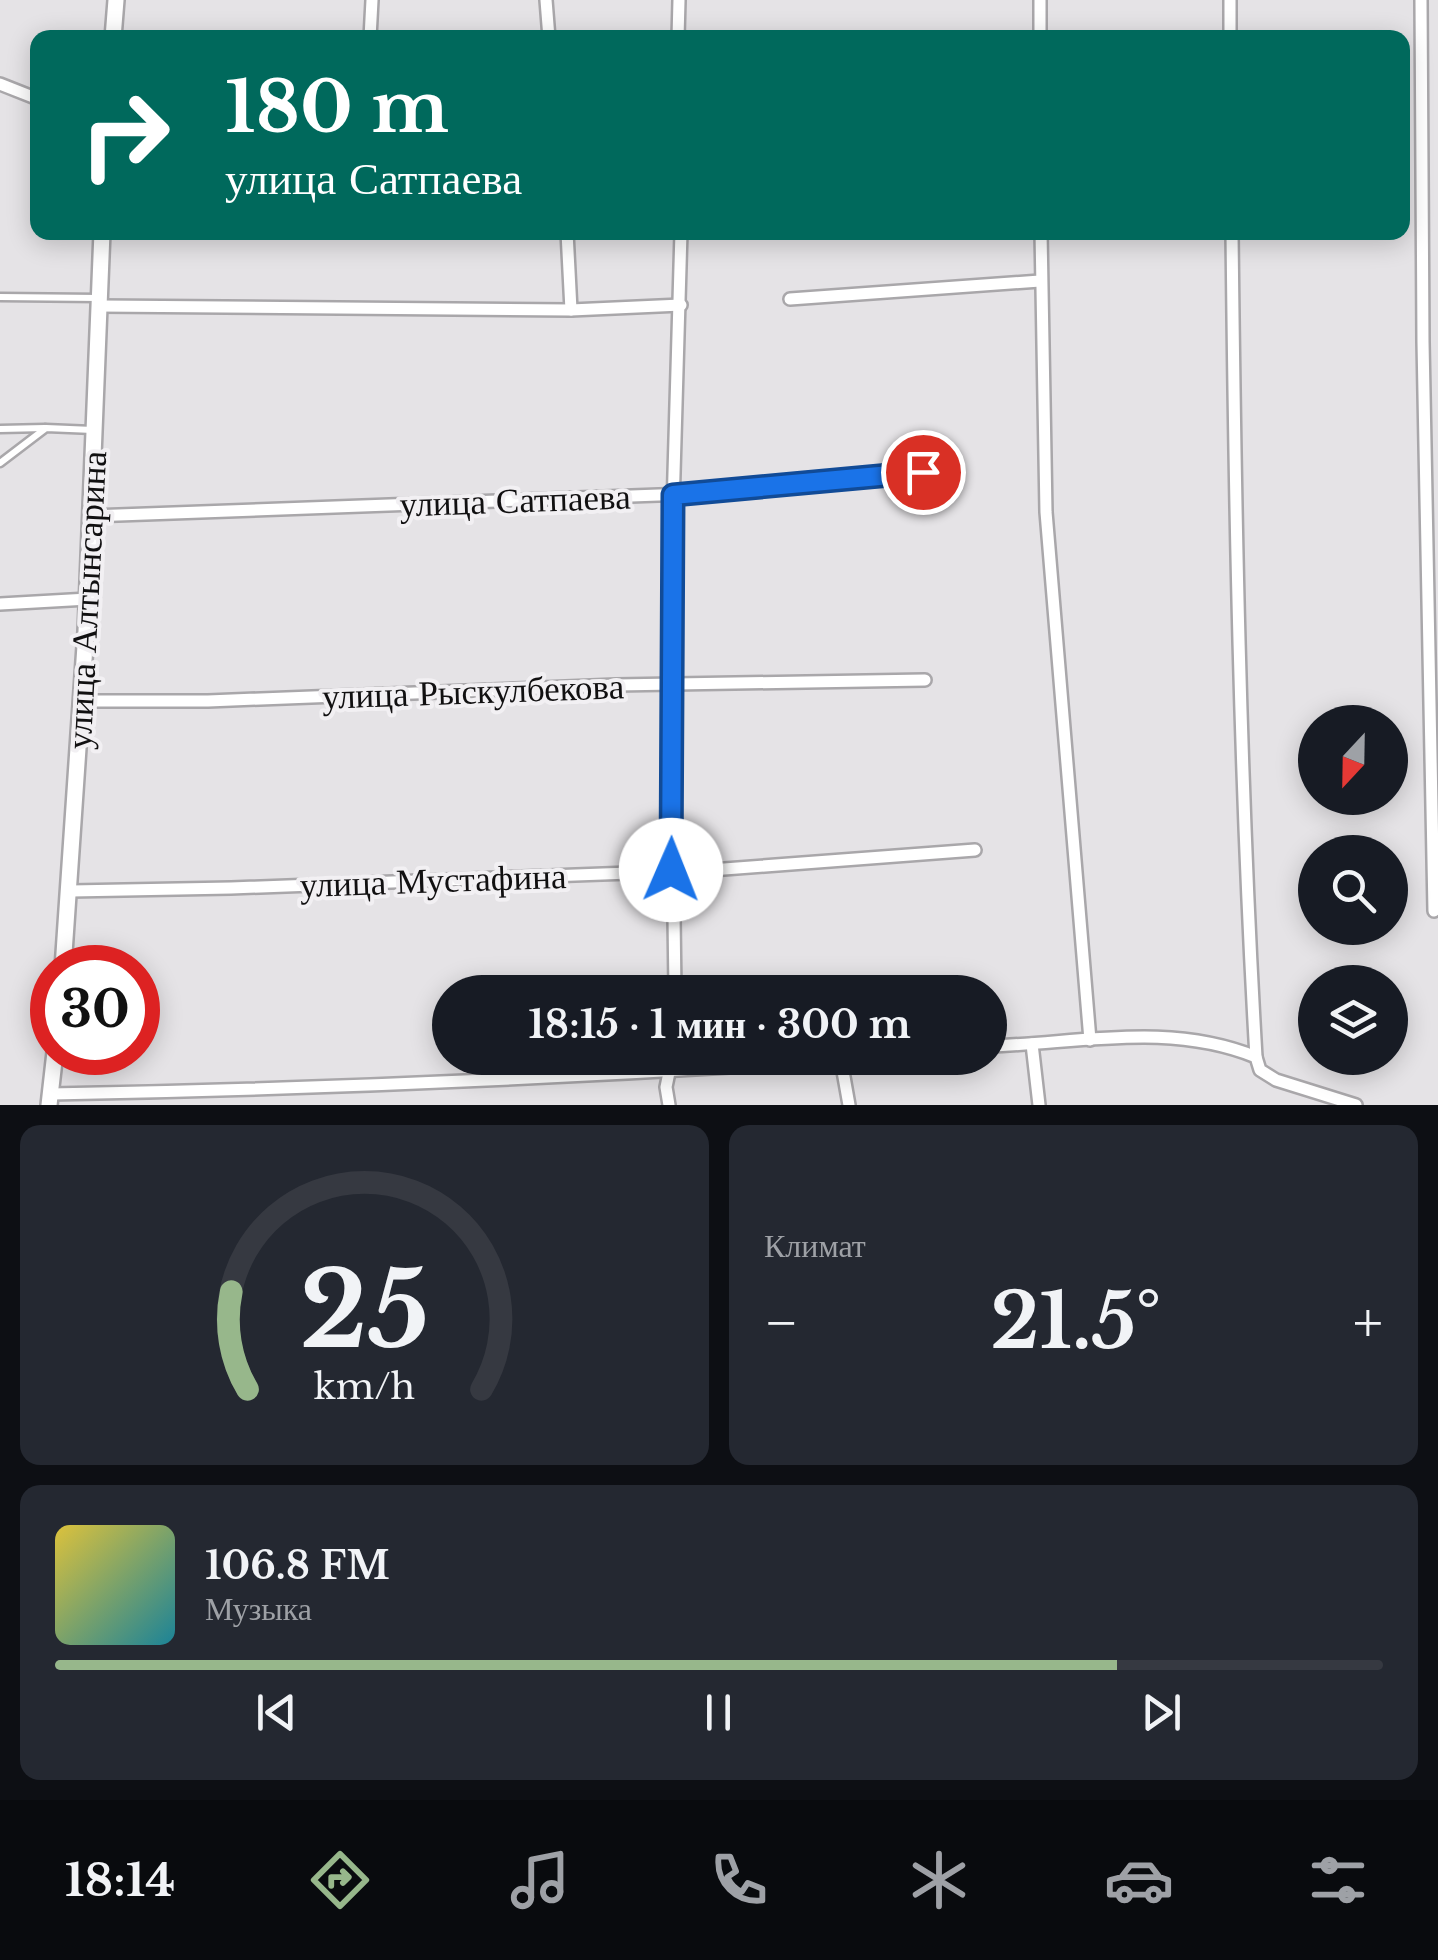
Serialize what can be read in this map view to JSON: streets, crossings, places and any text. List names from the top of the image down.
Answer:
{
  "streets": {
    "street": [
      "улица Сатпаева",
      "улица Алтынсарина",
      "улица Рыскулбекова",
      "улица Мустафина"
    ]
  },
  "crossings": [
    ["улица Сатпаева", "улица Алтынсарина"],
    ["улица Алтынсарина", "улица Рыскулбекова"],
    ["улица Алтынсарина", "улица Мустафина"]
  ],
  "north": "bottom",
  "page": {
    "turn": ["180 m", "улица Сатпаева"],
    "limit": "30",
    "trip": "18:15 · 1 мин · 300 m",
    "tile": "Климат",
    "heat": ["−", "21.5°", "+"],
    "song": ["106.8 FM", "Музыка"],
    "tabs": "18:14",
    "gauge": ["25", "km/h"]
  }
}
